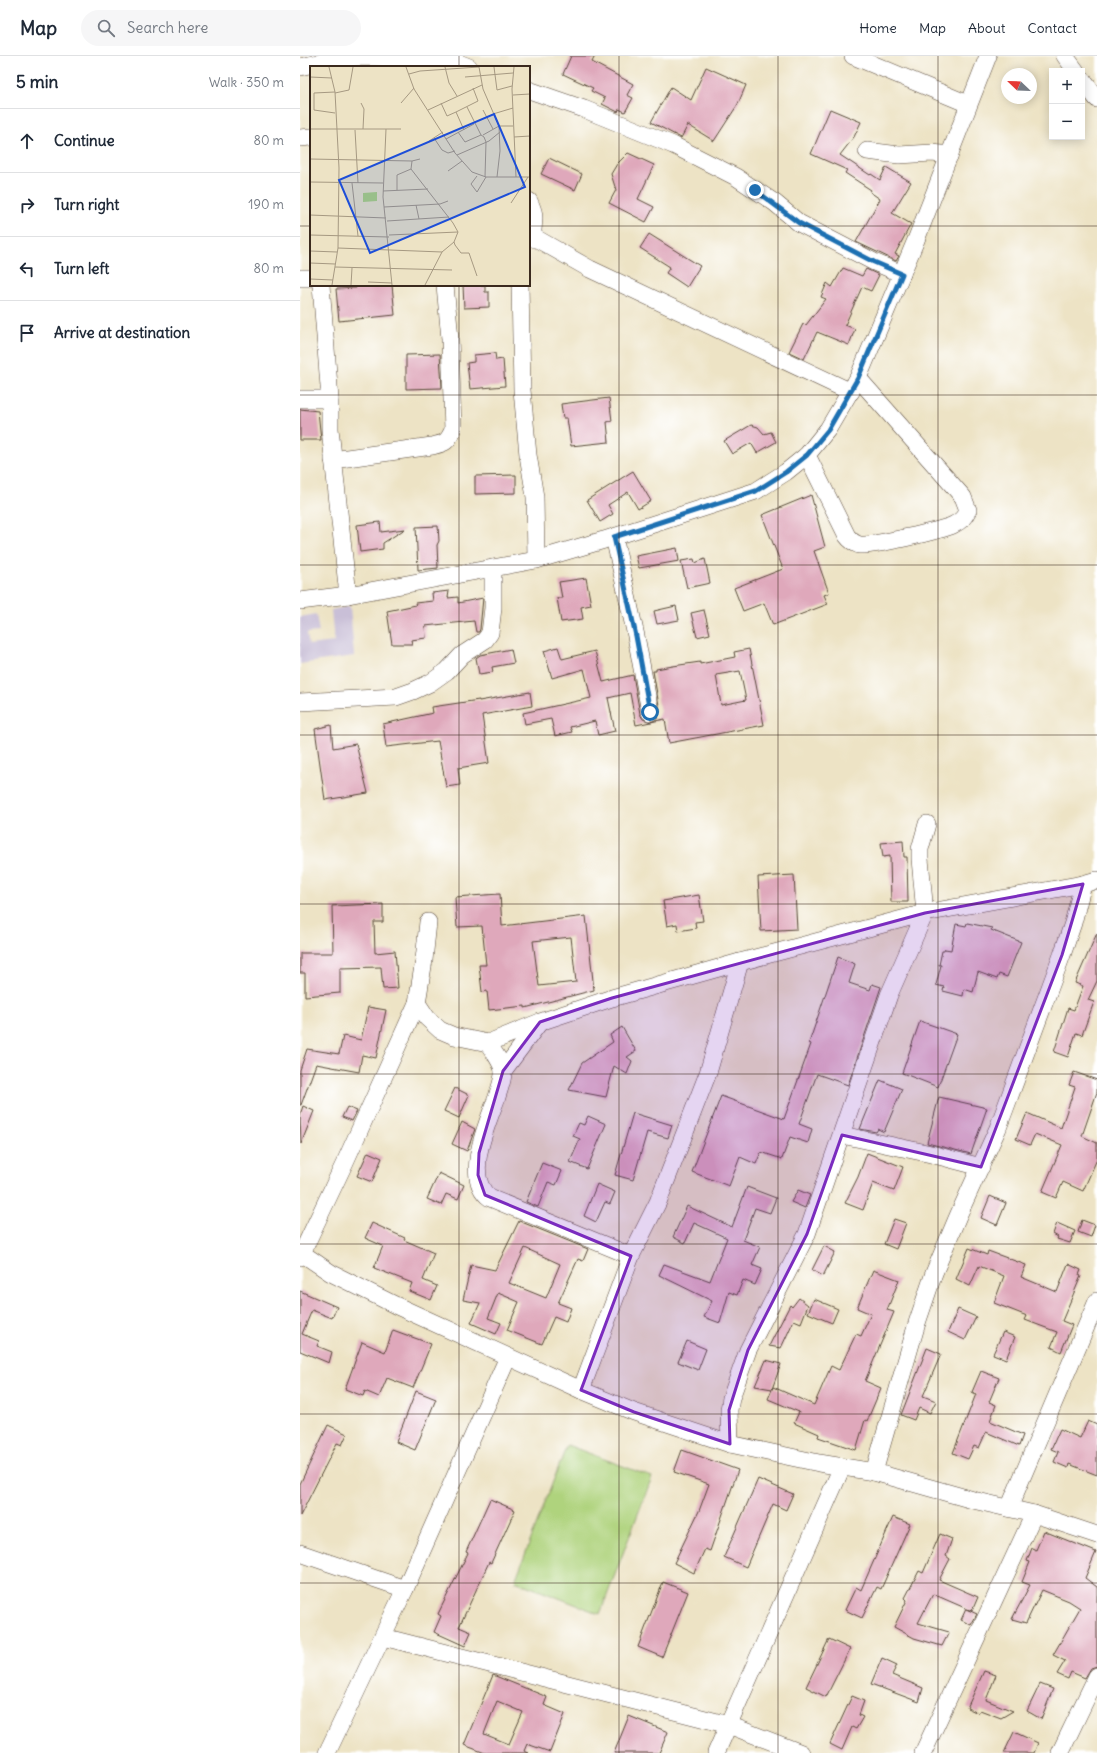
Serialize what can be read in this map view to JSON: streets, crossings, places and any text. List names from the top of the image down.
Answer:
{
  "north": "top left",
  "page": {
    "header": "Map",
    "search": "Search here",
    "nav": [
      "Home",
      "Map",
      "About",
      "Contact"
    ],
    "heading": ["5 min", "Walk · 350 m"],
    "map_buttons": ["+", "−"],
    "list": [
      ["Continue", "80 m"],
      ["Turn right", "190 m"],
      ["Turn left", "80 m"],
      "Arrive at destination"
    ]
  }
}
